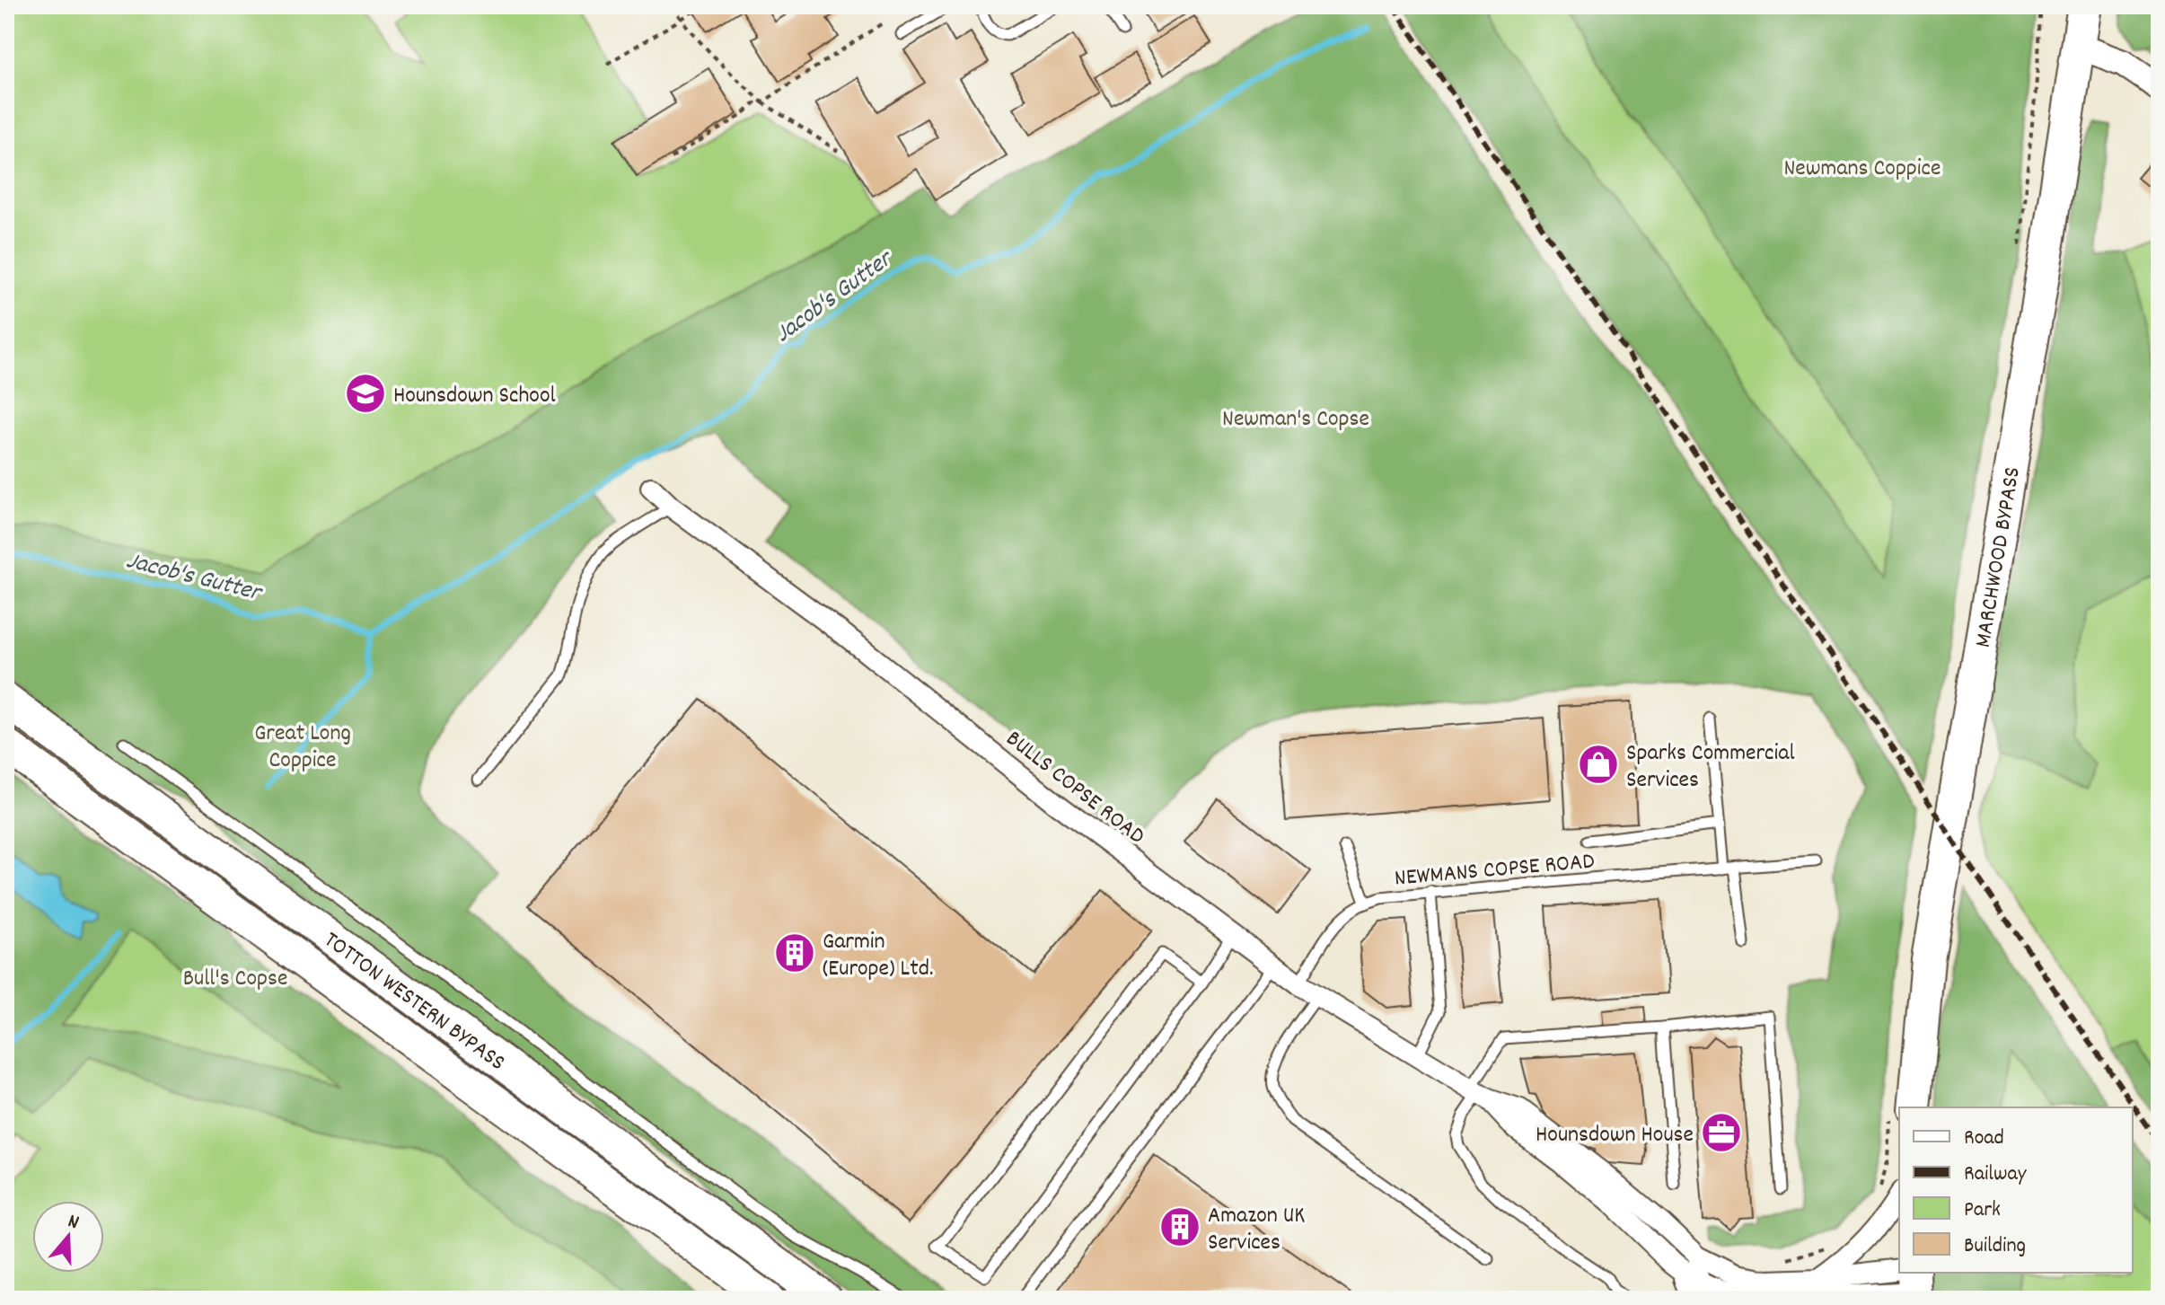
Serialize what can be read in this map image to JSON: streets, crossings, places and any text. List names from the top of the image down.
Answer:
{
  "streets": {
    "main road": ["MARCHWOOD BYPASS", "TOTTON WESTERN BYPASS"],
    "street": ["BULLS COPSE ROAD"],
    "lane": ["NEWMANS COPSE ROAD"]
  },
  "crossings": [
    ["BULLS COPSE ROAD", "NEWMANS COPSE ROAD"]
  ],
  "water": ["Jacob's Gutter"],
  "parks": [
    "Newmans Coppice",
    "Newman's Copse",
    "Great Long Coppice",
    "Bull's Copse"
  ],
  "places": {
    "school or university": ["Hounsdown School"],
    "shop": ["Sparks Commercial Services"],
    "building": ["Garmin (Europe) Ltd.", "Amazon UK Services"],
    "office": ["Hounsdown House"]
  },
  "legend": [
    "Road",
    "Railway",
    "Park",
    "Building"
  ],
  "north": "top"
}
